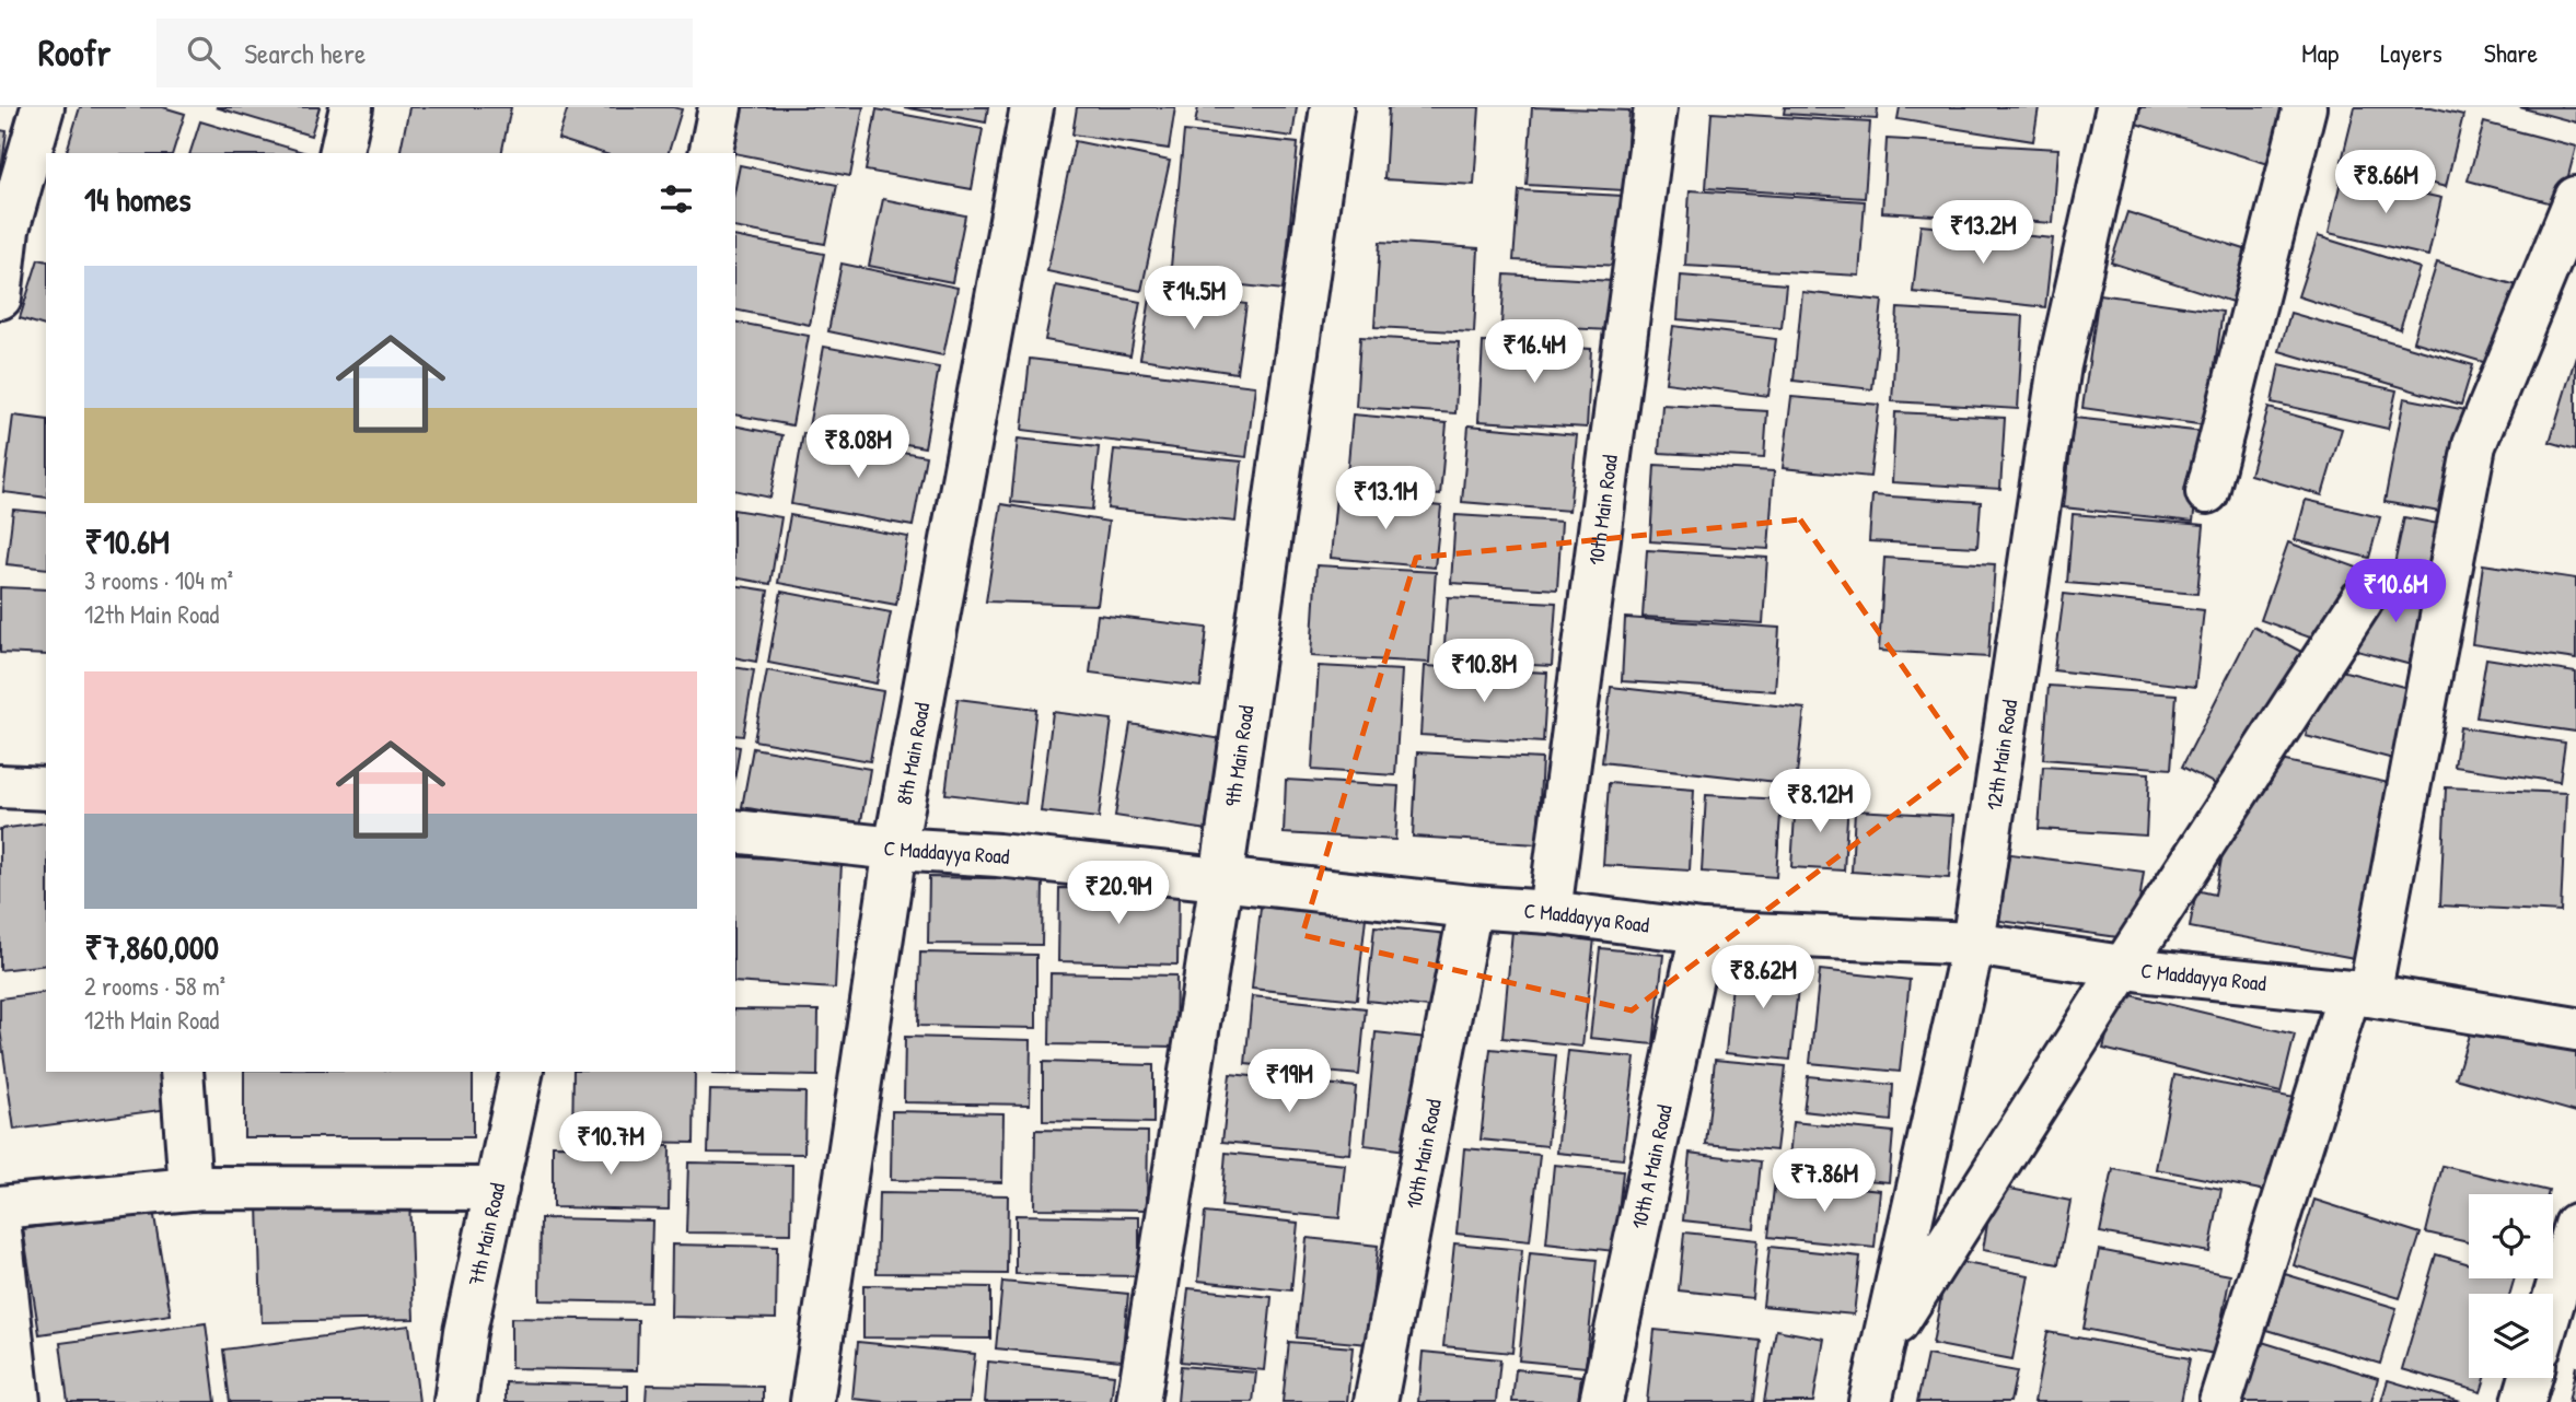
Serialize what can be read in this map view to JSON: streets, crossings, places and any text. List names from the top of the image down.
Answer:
{
  "streets": {
    "street": [
      "10th Main Road",
      "8th Main Road",
      "9th Main Road",
      "12th Main Road",
      "C Maddayya Road",
      "10th A Main Road",
      "7th Main Road"
    ]
  },
  "crossings": [
    ["10th Main Road", "C Maddayya Road"],
    ["8th Main Road", "C Maddayya Road"],
    ["9th Main Road", "C Maddayya Road"],
    ["12th Main Road", "C Maddayya Road"],
    ["C Maddayya Road", "10th A Main Road"]
  ],
  "page": {
    "header": "Roofr",
    "search": "Search here",
    "nav": ["Map", "Layers", "Share"],
    "price": [
      "₹8.66M",
      "₹13.2M",
      "₹14.5M",
      "₹16.4M",
      "₹8.08M",
      "₹13.1M",
      "₹10.6M",
      "₹10.8M",
      "₹8.12M",
      "₹20.9M",
      "₹8.62M",
      "₹19M",
      "₹10.7M",
      "₹7.86M"
    ],
    "heading": "14 homes",
    "list": [
      {
        "name": "₹10.6M",
        "note": "3 rooms · 104 m² · 12th Main Road"
      },
      {
        "name": "₹7,860,000",
        "note": "2 rooms · 58 m² · 12th Main Road"
      }
    ]
  }
}
